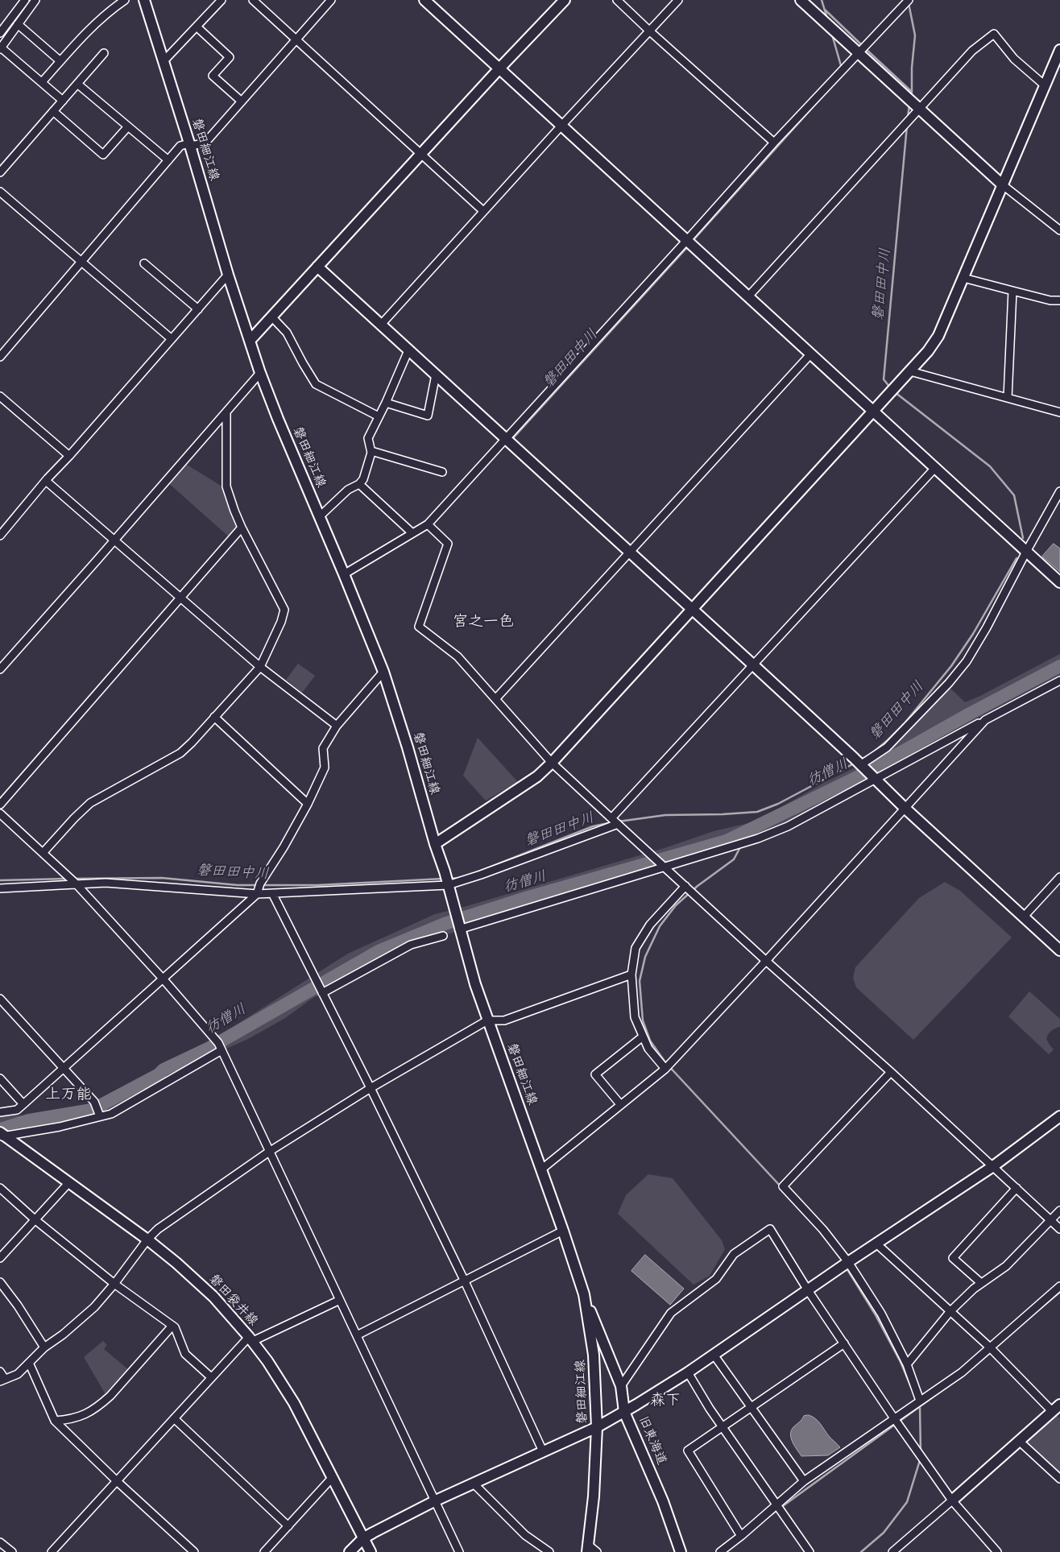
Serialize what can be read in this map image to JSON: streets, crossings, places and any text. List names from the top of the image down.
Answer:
{
  "streets": {
    "street": ["磐田細江線", "磐田袋井線", "旧東海道"]
  },
  "crossings": [
    ["磐田細江線", "旧東海道"]
  ],
  "districts": ["宮之一色", "上万能", "森下"],
  "water": ["磐田田中川", "彷僧川"]
}
